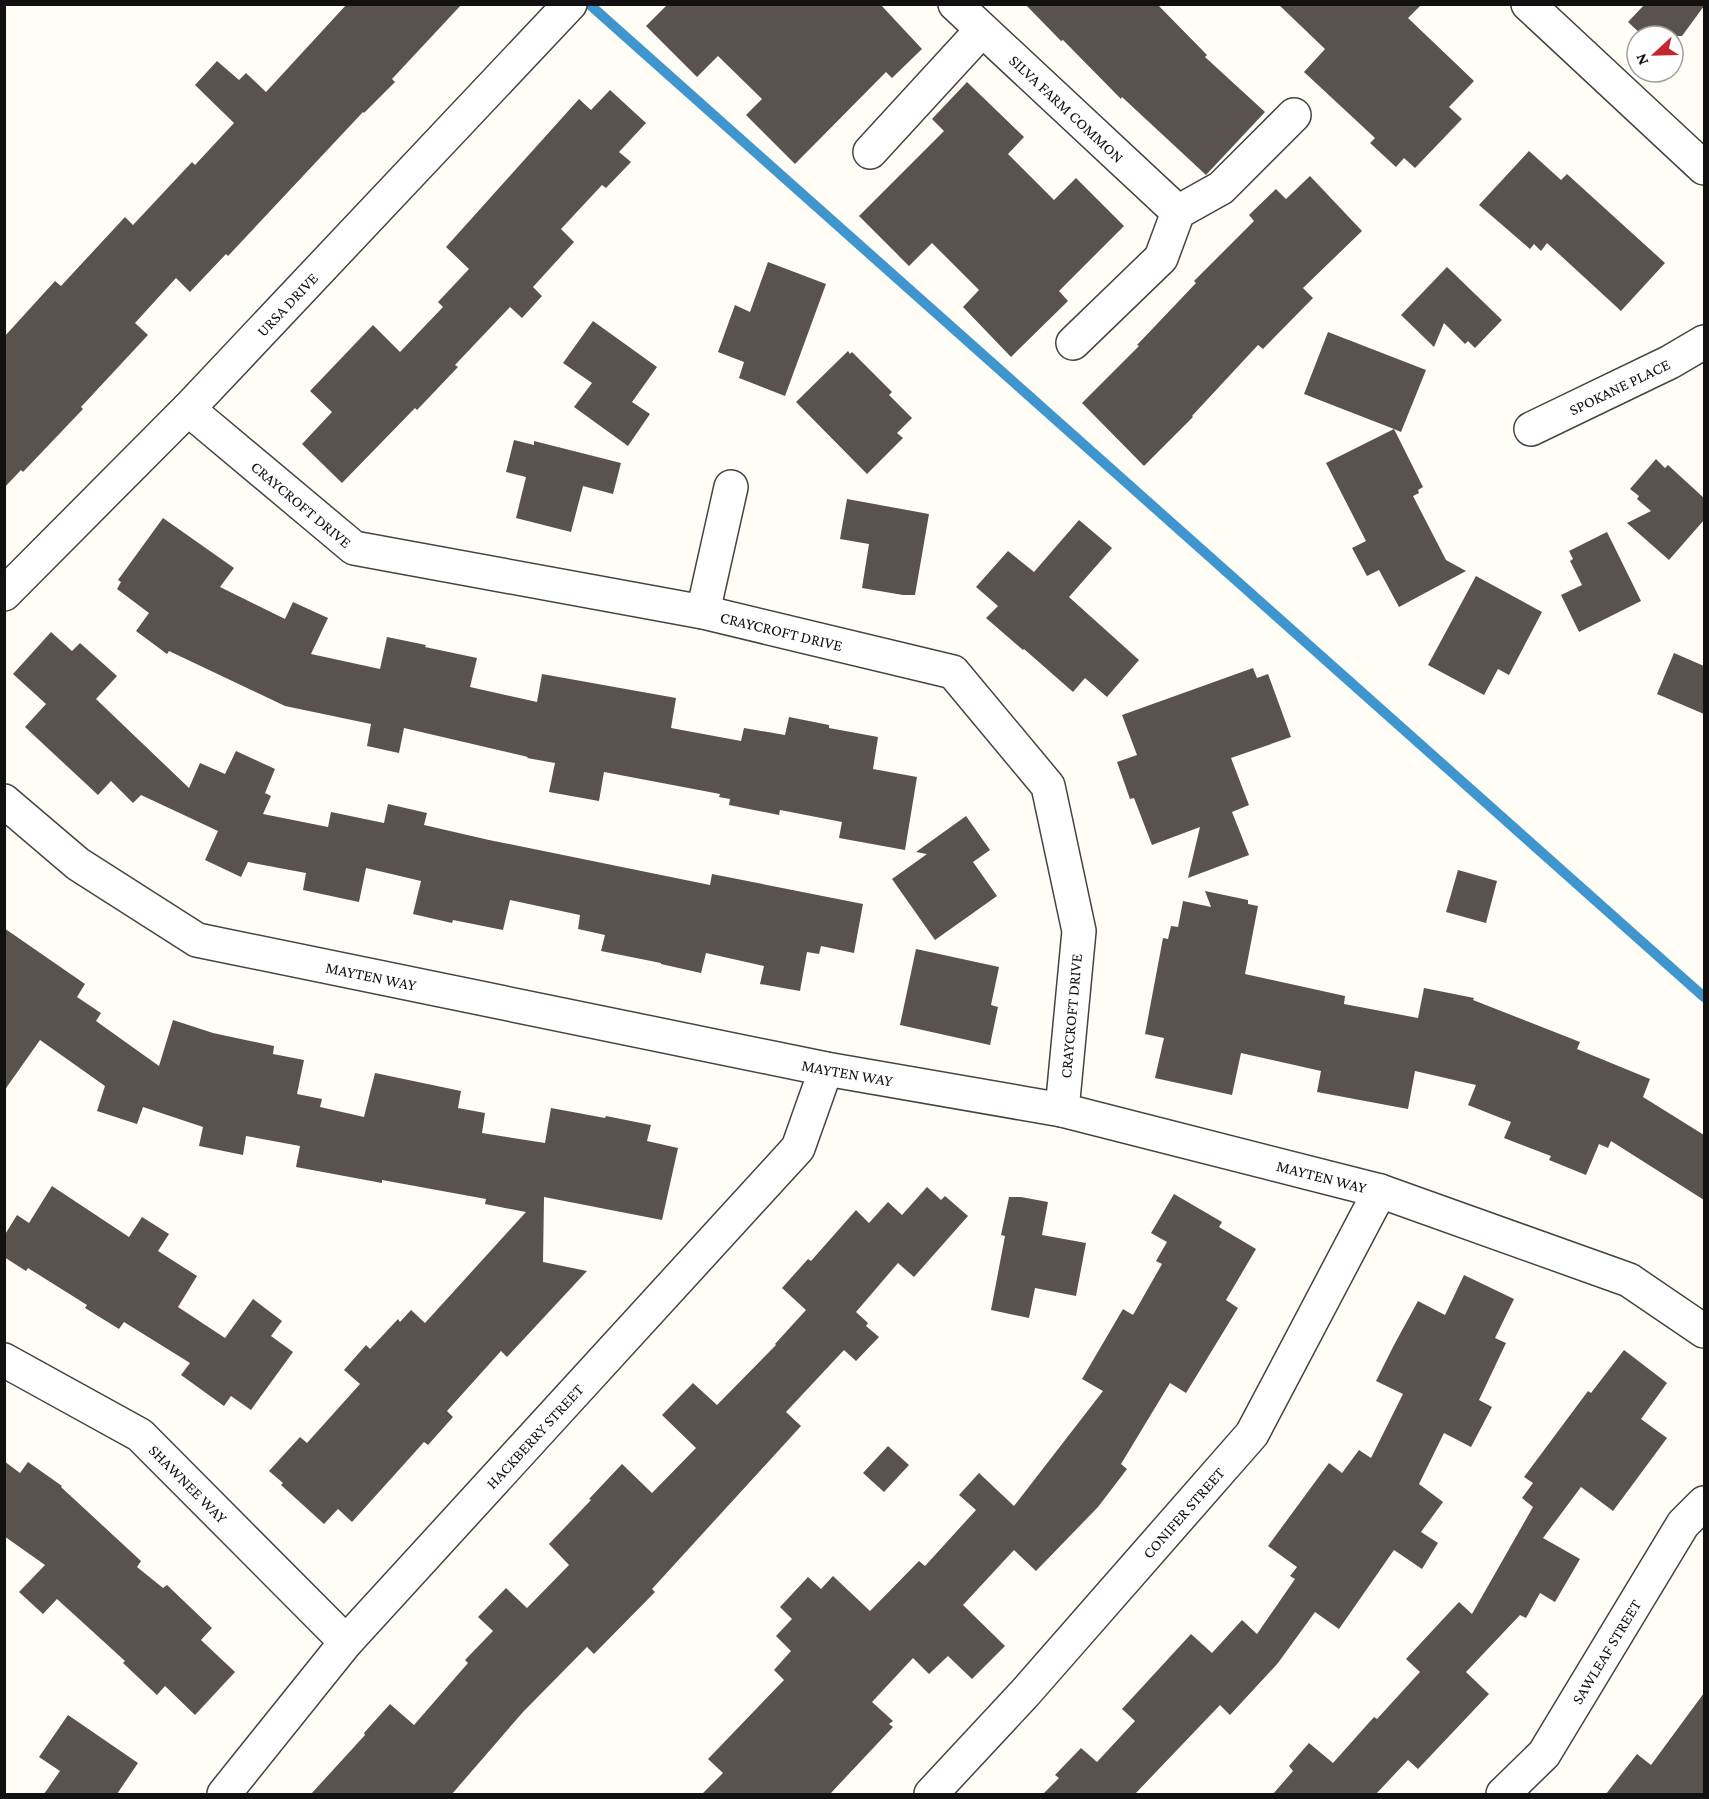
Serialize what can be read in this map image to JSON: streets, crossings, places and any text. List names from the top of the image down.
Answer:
{
  "streets": {
    "street": [
      "SILVA FARM COMMON",
      "URSA DRIVE",
      "SPOKANE PLACE",
      "CRAYCROFT DRIVE",
      "MAYTEN WAY",
      "HACKBERRY STREET",
      "SHAWNEE WAY",
      "CONIFER STREET",
      "SAWLEAF STREET"
    ]
  },
  "crossings": [
    ["URSA DRIVE", "CRAYCROFT DRIVE"],
    ["CRAYCROFT DRIVE", "MAYTEN WAY"],
    ["MAYTEN WAY", "HACKBERRY STREET"],
    ["MAYTEN WAY", "CONIFER STREET"],
    ["HACKBERRY STREET", "SHAWNEE WAY"]
  ],
  "north": "left"
}
